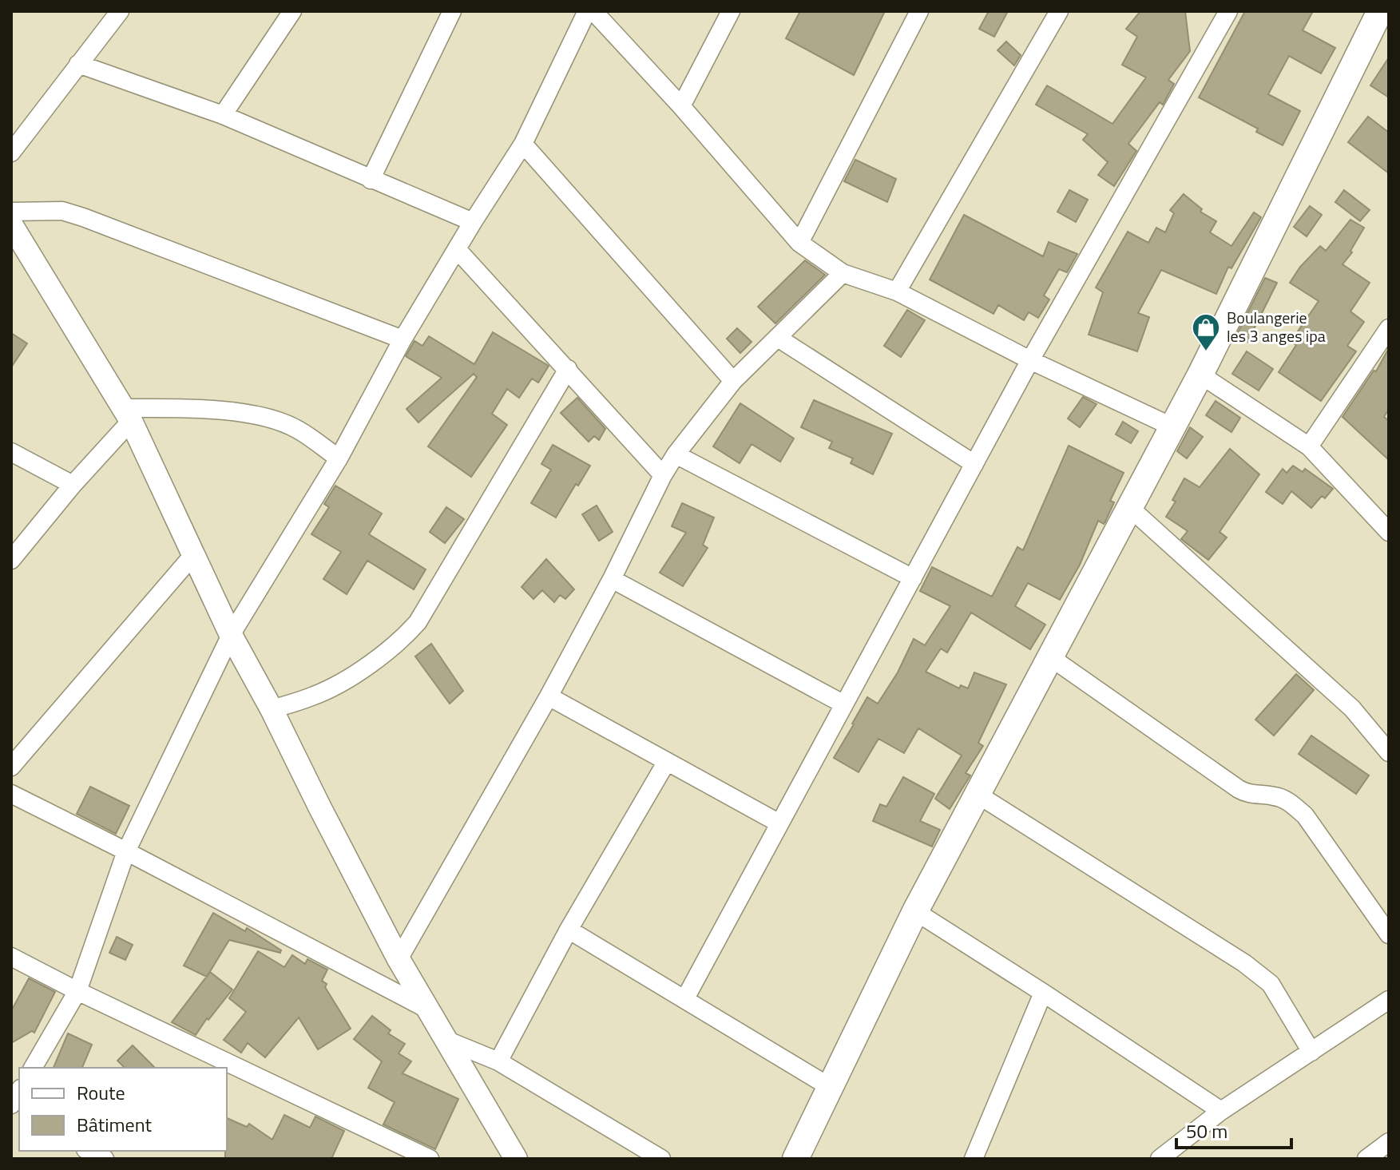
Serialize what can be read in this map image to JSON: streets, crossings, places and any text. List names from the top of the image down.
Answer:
{
  "places": {
    "shop": ["Boulangerie les 3 anges ipa"]
  },
  "legend": ["Route", "Bâtiment"],
  "scale_bar": "50 m"
}
